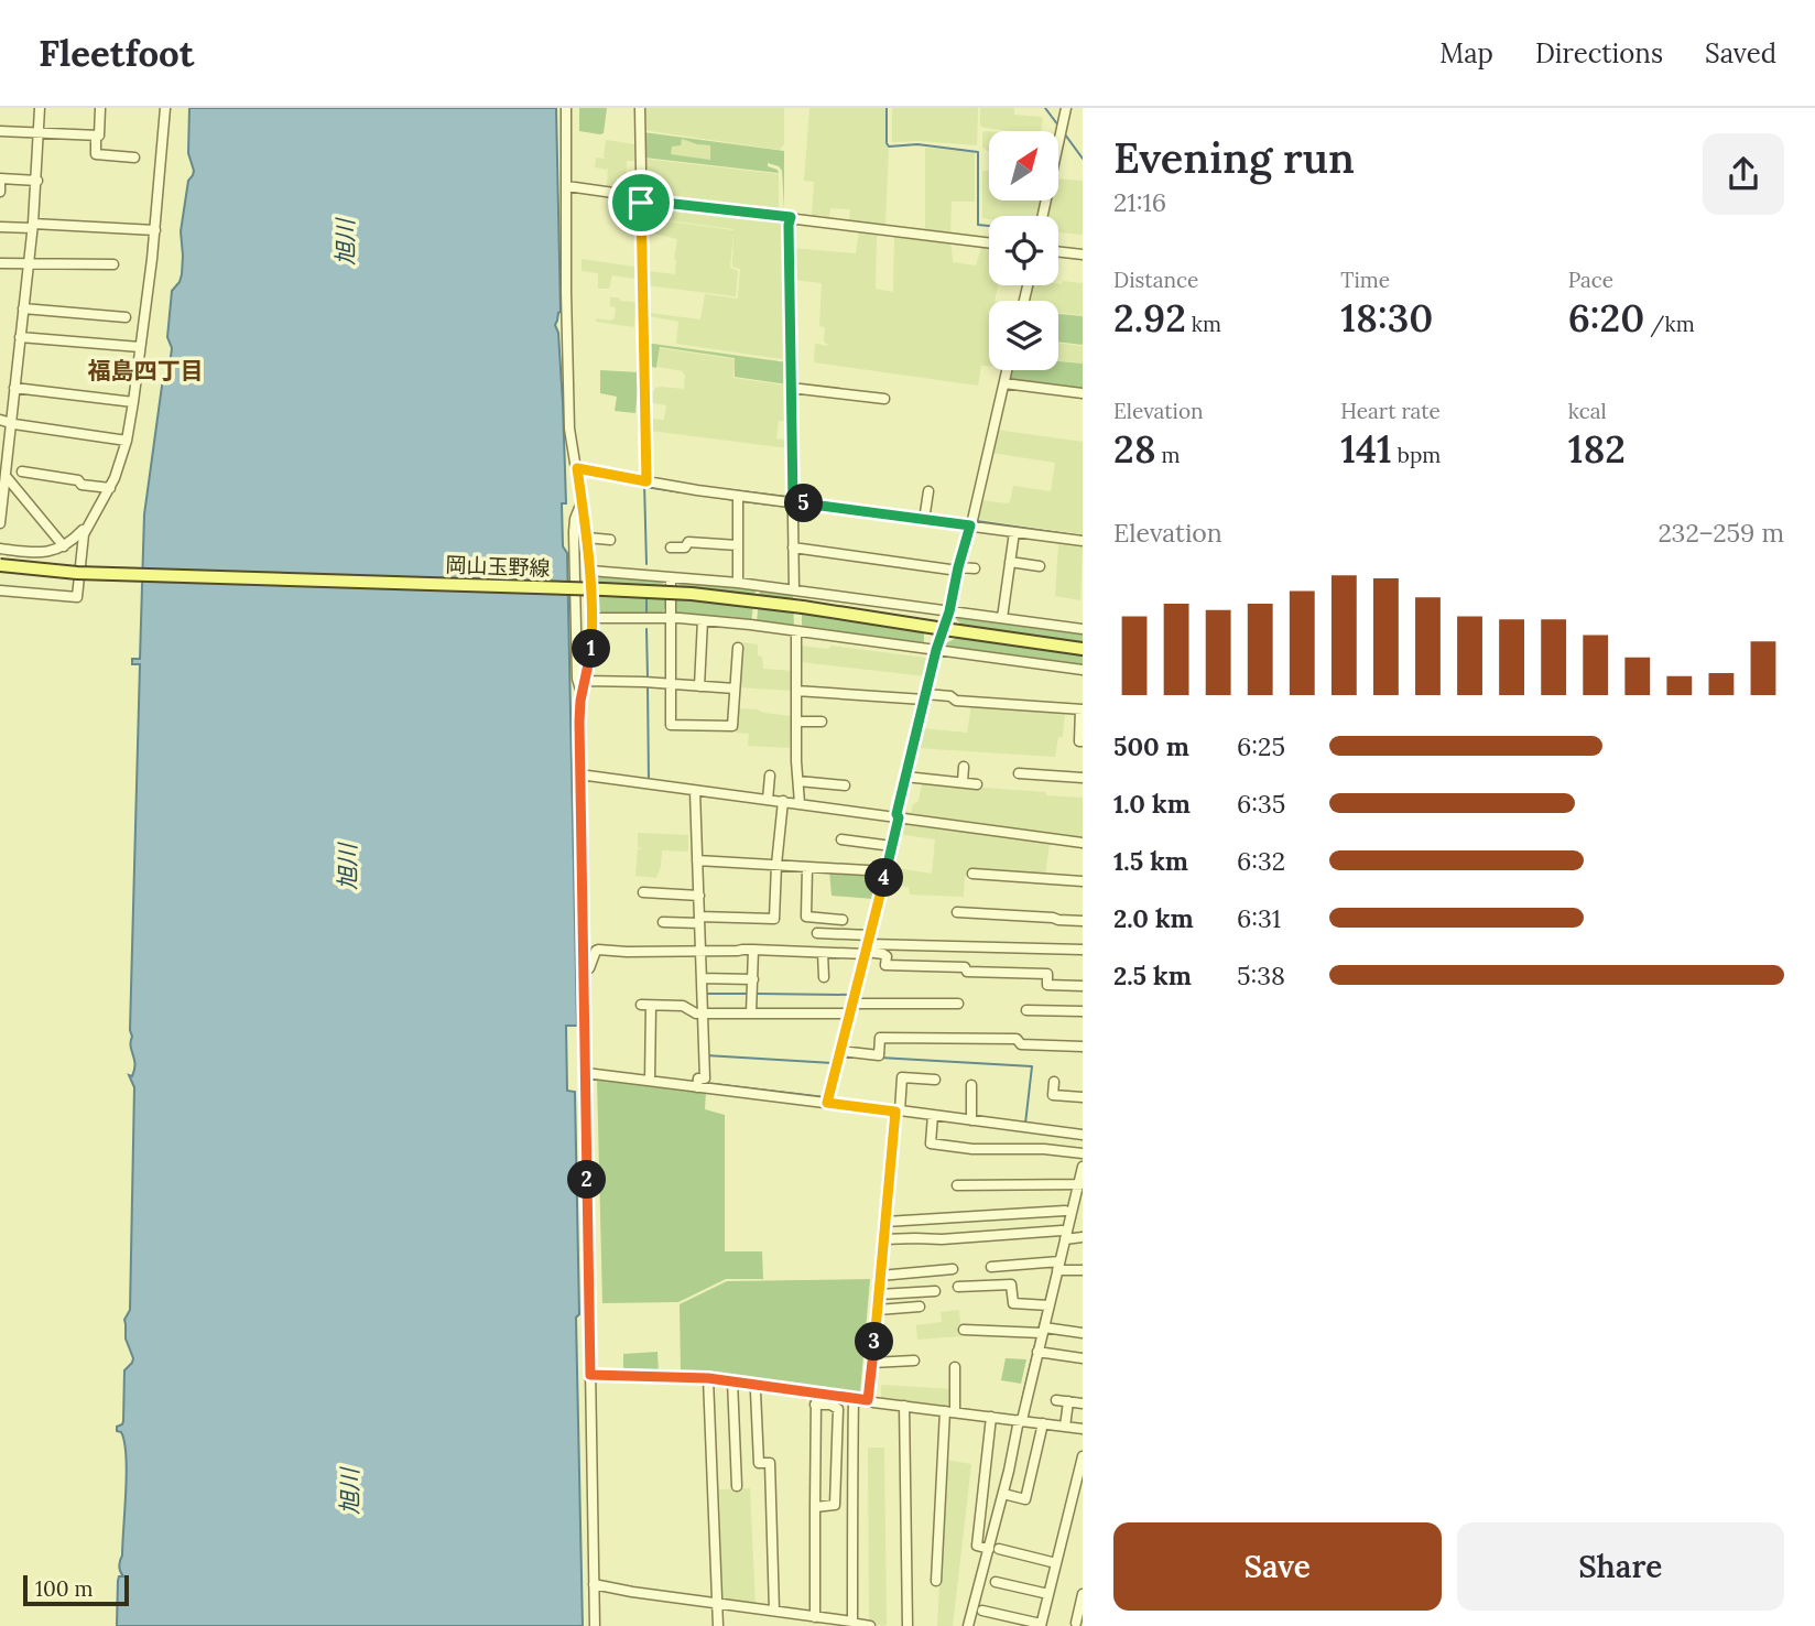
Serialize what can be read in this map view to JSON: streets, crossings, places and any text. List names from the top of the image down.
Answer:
{
  "streets": {
    "main road": ["岡山玉野線"]
  },
  "districts": ["福島四丁目"],
  "water": ["旭川"],
  "scale_bar": "100 m",
  "north": "top right",
  "page": {
    "header": "Fleetfoot",
    "nav": ["Map", "Directions", "Saved"],
    "heading": ["Evening run", "21:16"],
    "stats": [
      ["Distance", "2.92 km"],
      ["Time", "18:30"],
      ["Pace", "6:20 /km"],
      ["Elevation", "28 m"],
      ["Heart rate", "141 bpm"],
      ["kcal", "182"]
    ],
    "pins": [
      "5",
      "1",
      "4",
      "2",
      "3"
    ],
    "chart": ["Elevation", "232–259 m"],
    "list": [
      {
        "name": "500 m",
        "note": "6:25"
      },
      {
        "name": "1.0 km",
        "note": "6:35"
      },
      {
        "name": "1.5 km",
        "note": "6:32"
      },
      {
        "name": "2.0 km",
        "note": "6:31"
      },
      {
        "name": "2.5 km",
        "note": "5:38"
      }
    ],
    "buttons": ["Save", "Share"],
    "scale": "100 m"
  }
}
